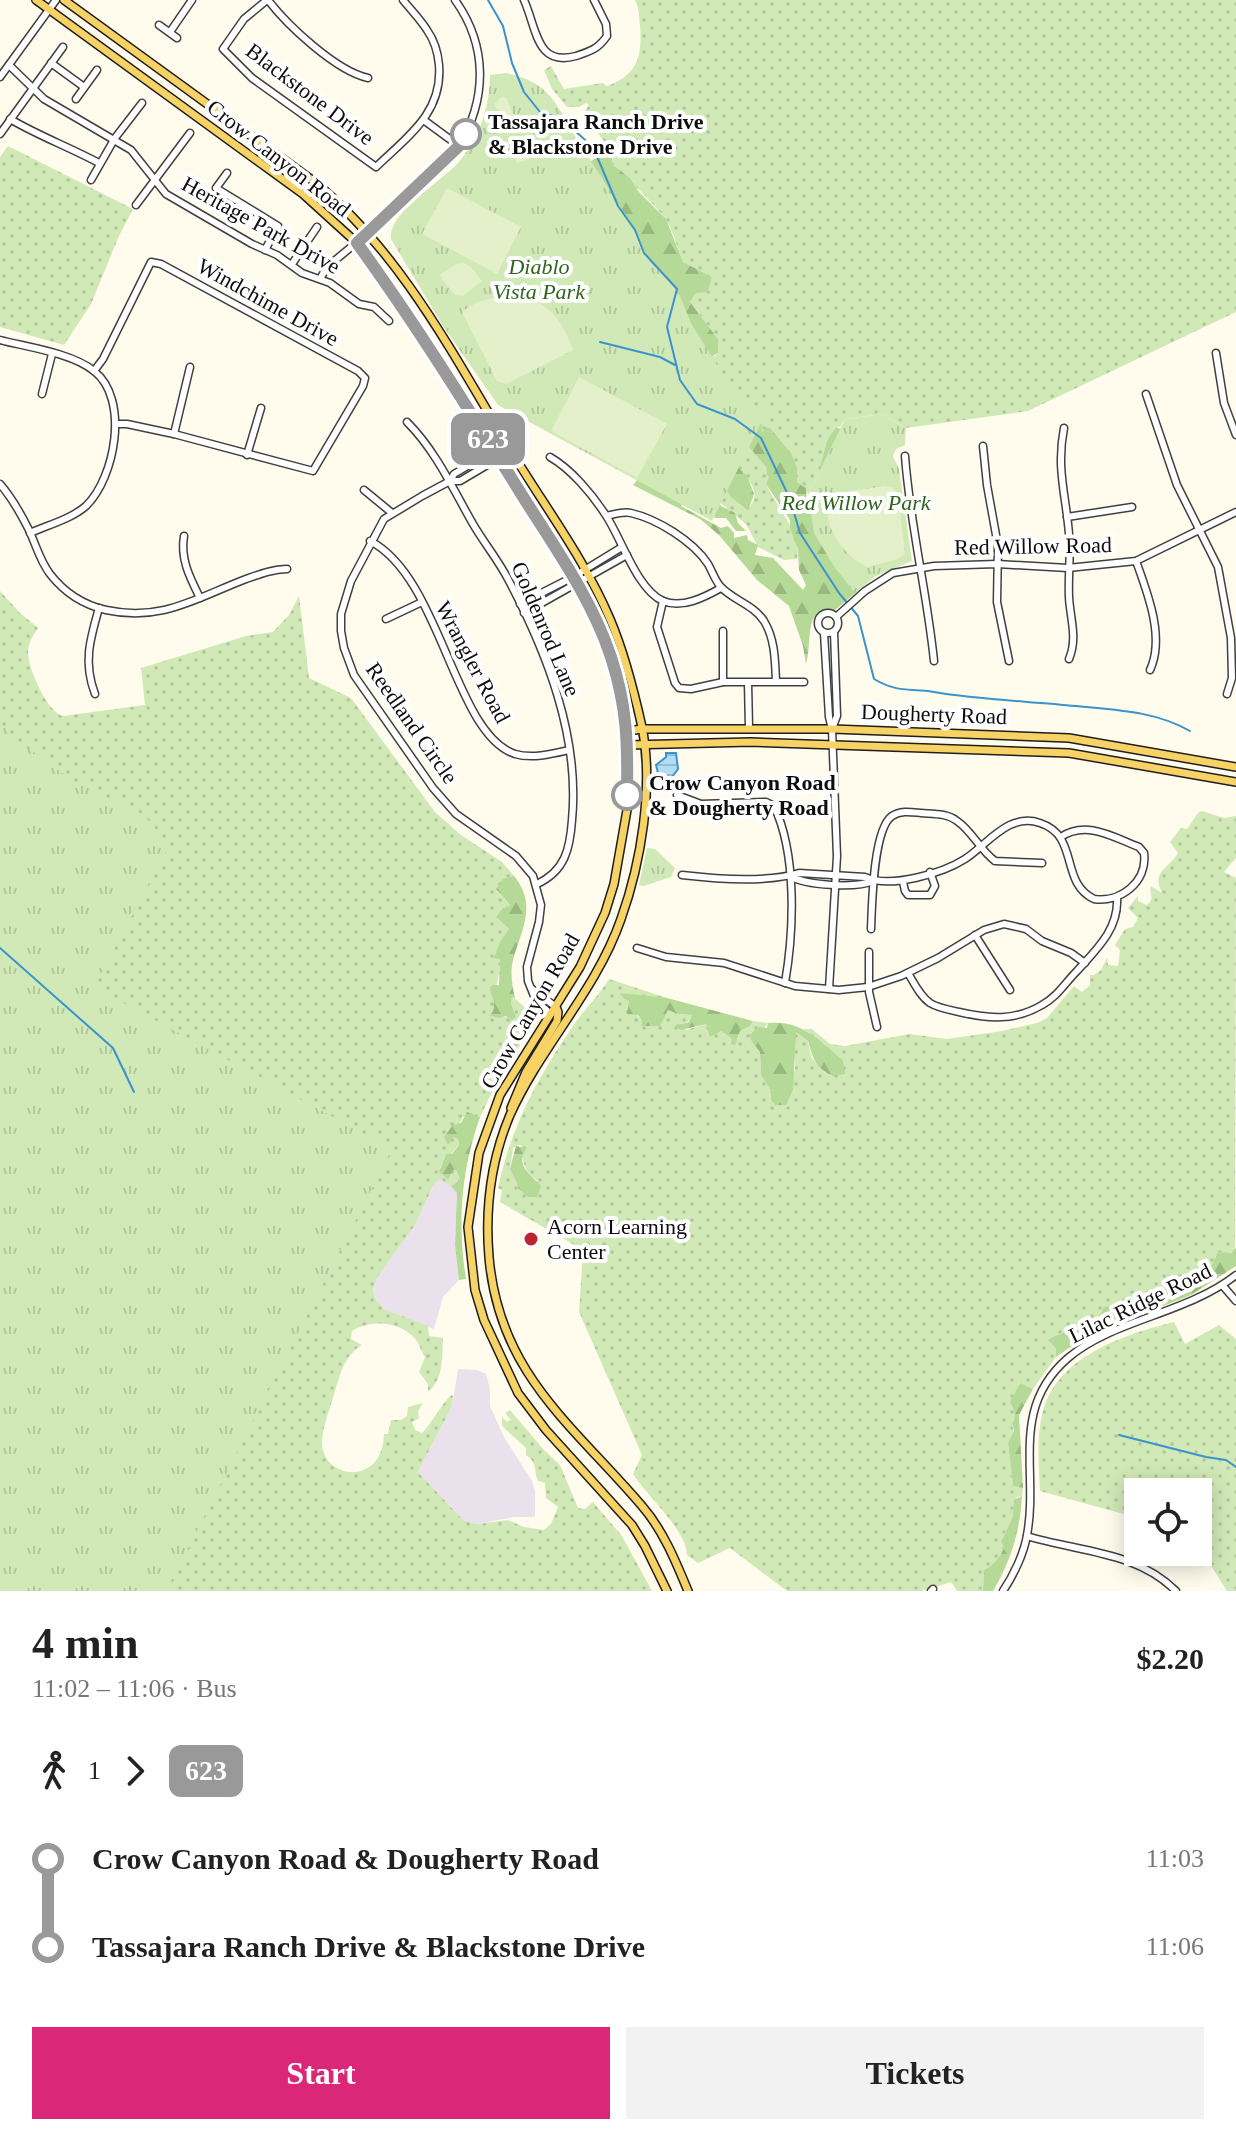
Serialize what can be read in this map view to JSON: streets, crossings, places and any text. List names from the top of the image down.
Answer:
{
  "streets": {
    "main road": ["Crow Canyon Road", "Dougherty Road"],
    "street": [
      "Blackstone Drive",
      "Heritage Park Drive",
      "Windchime Drive",
      "Red Willow Road",
      "Goldenrod Lane",
      "Wrangler Road",
      "Reedland Circle",
      "Lilac Ridge Road"
    ]
  },
  "crossings": [
    ["Crow Canyon Road", "Dougherty Road"],
    ["Crow Canyon Road", "Reedland Circle"],
    ["Goldenrod Lane", "Wrangler Road"],
    ["Goldenrod Lane", "Reedland Circle"],
    ["Wrangler Road", "Reedland Circle"]
  ],
  "parks": ["Diablo Vista Park", "Red Willow Park"],
  "places": ["Tassajara Ranch Drive & Blackstone Drive", "Crow Canyon Road & Dougherty Road", "Acorn Learning Center"],
  "lines": ["bus line 623"],
  "page": {
    "on_map": "623",
    "heading": ["4 min", "11:02 – 11:06 · Bus", "$2.20"],
    "legs": ["1", "623"],
    "list": [
      {
        "name": "Crow Canyon Road & Dougherty Road",
        "value": "11:03"
      },
      {
        "name": "Tassajara Ranch Drive & Blackstone Drive",
        "value": "11:06"
      }
    ],
    "buttons": ["Start", "Tickets"]
  }
}
